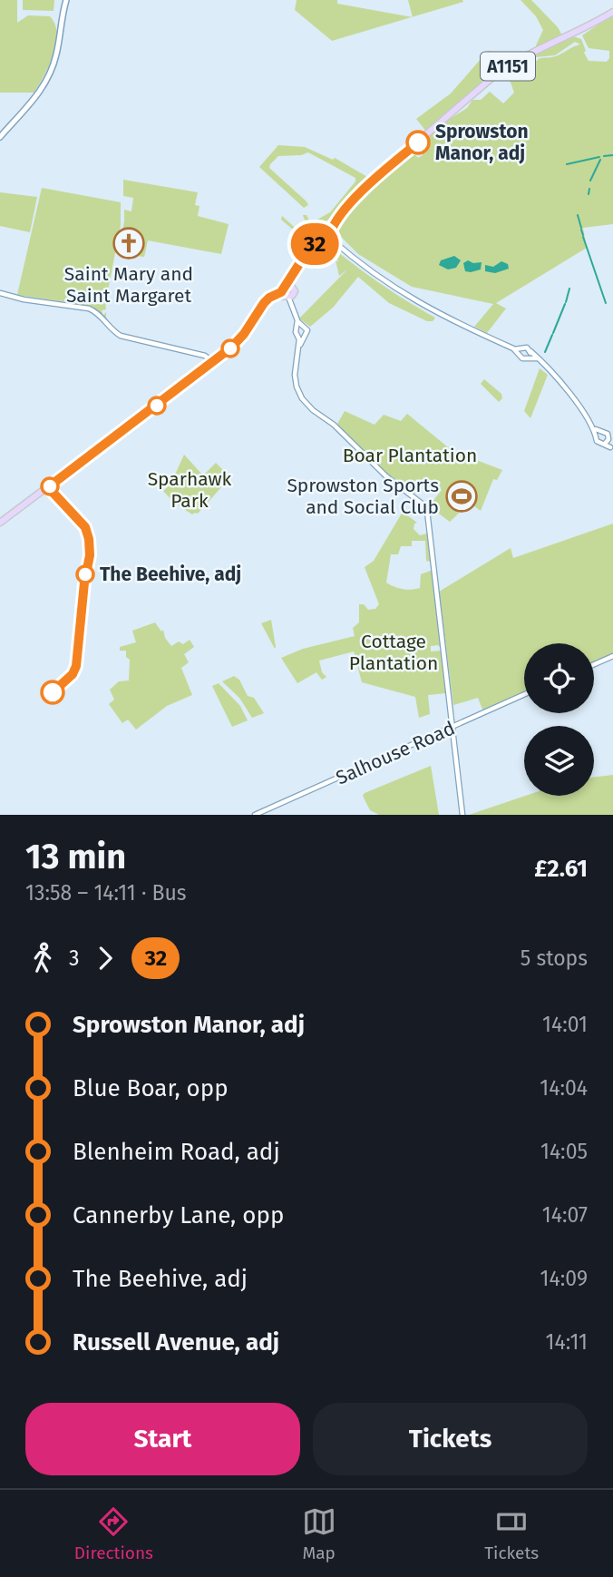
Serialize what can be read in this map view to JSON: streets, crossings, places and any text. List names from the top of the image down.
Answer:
{
  "streets": {
    "main road": ["A1151"],
    "street": ["Salhouse Road"]
  },
  "parks": ["Boar Plantation", "Sparhawk Park", "Cottage Plantation"],
  "places": {
    "other": ["Sprowston Manor, adj", "The Beehive, adj"],
    "church": ["Saint Mary and Saint Margaret"],
    "sports": ["Sprowston Sports and Social Club"]
  },
  "lines": ["bus line 32"],
  "page": {
    "on_map": "32",
    "heading": ["13 min", "13:58 – 14:11 · Bus", "£2.61"],
    "legs": ["3", "32", "5 stops"],
    "list": [
      {
        "name": "Sprowston Manor, adj",
        "value": "14:01"
      },
      {
        "name": "Blue Boar, opp",
        "value": "14:04"
      },
      {
        "name": "Blenheim Road, adj",
        "value": "14:05"
      },
      {
        "name": "Cannerby Lane, opp",
        "value": "14:07"
      },
      {
        "name": "The Beehive, adj",
        "value": "14:09"
      },
      {
        "name": "Russell Avenue, adj",
        "value": "14:11"
      }
    ],
    "buttons": ["Start", "Tickets"],
    "tabs": ["Directions", "Map", "Tickets"]
  }
}
